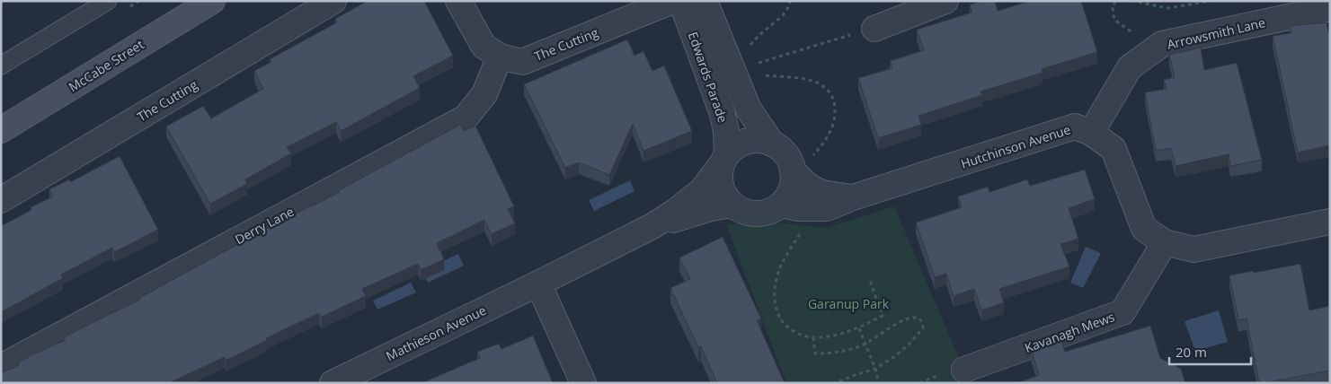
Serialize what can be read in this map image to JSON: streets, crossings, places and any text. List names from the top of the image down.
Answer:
{
  "streets": {
    "street": [
      "Arrowsmith Lane",
      "The Cutting",
      "McCabe Street",
      "Edwards Parade",
      "Hutchinson Avenue",
      "Derry Lane",
      "Kavanagh Mews",
      "Mathieson Avenue"
    ]
  },
  "crossings": [
    ["Arrowsmith Lane", "Hutchinson Avenue"],
    ["The Cutting", "Derry Lane"],
    ["Edwards Parade", "Hutchinson Avenue"],
    ["Edwards Parade", "Mathieson Avenue"],
    ["Hutchinson Avenue", "Kavanagh Mews"],
    ["Hutchinson Avenue", "Mathieson Avenue"]
  ],
  "parks": ["Garanup Park"],
  "scale_bar": "20 m"
}
